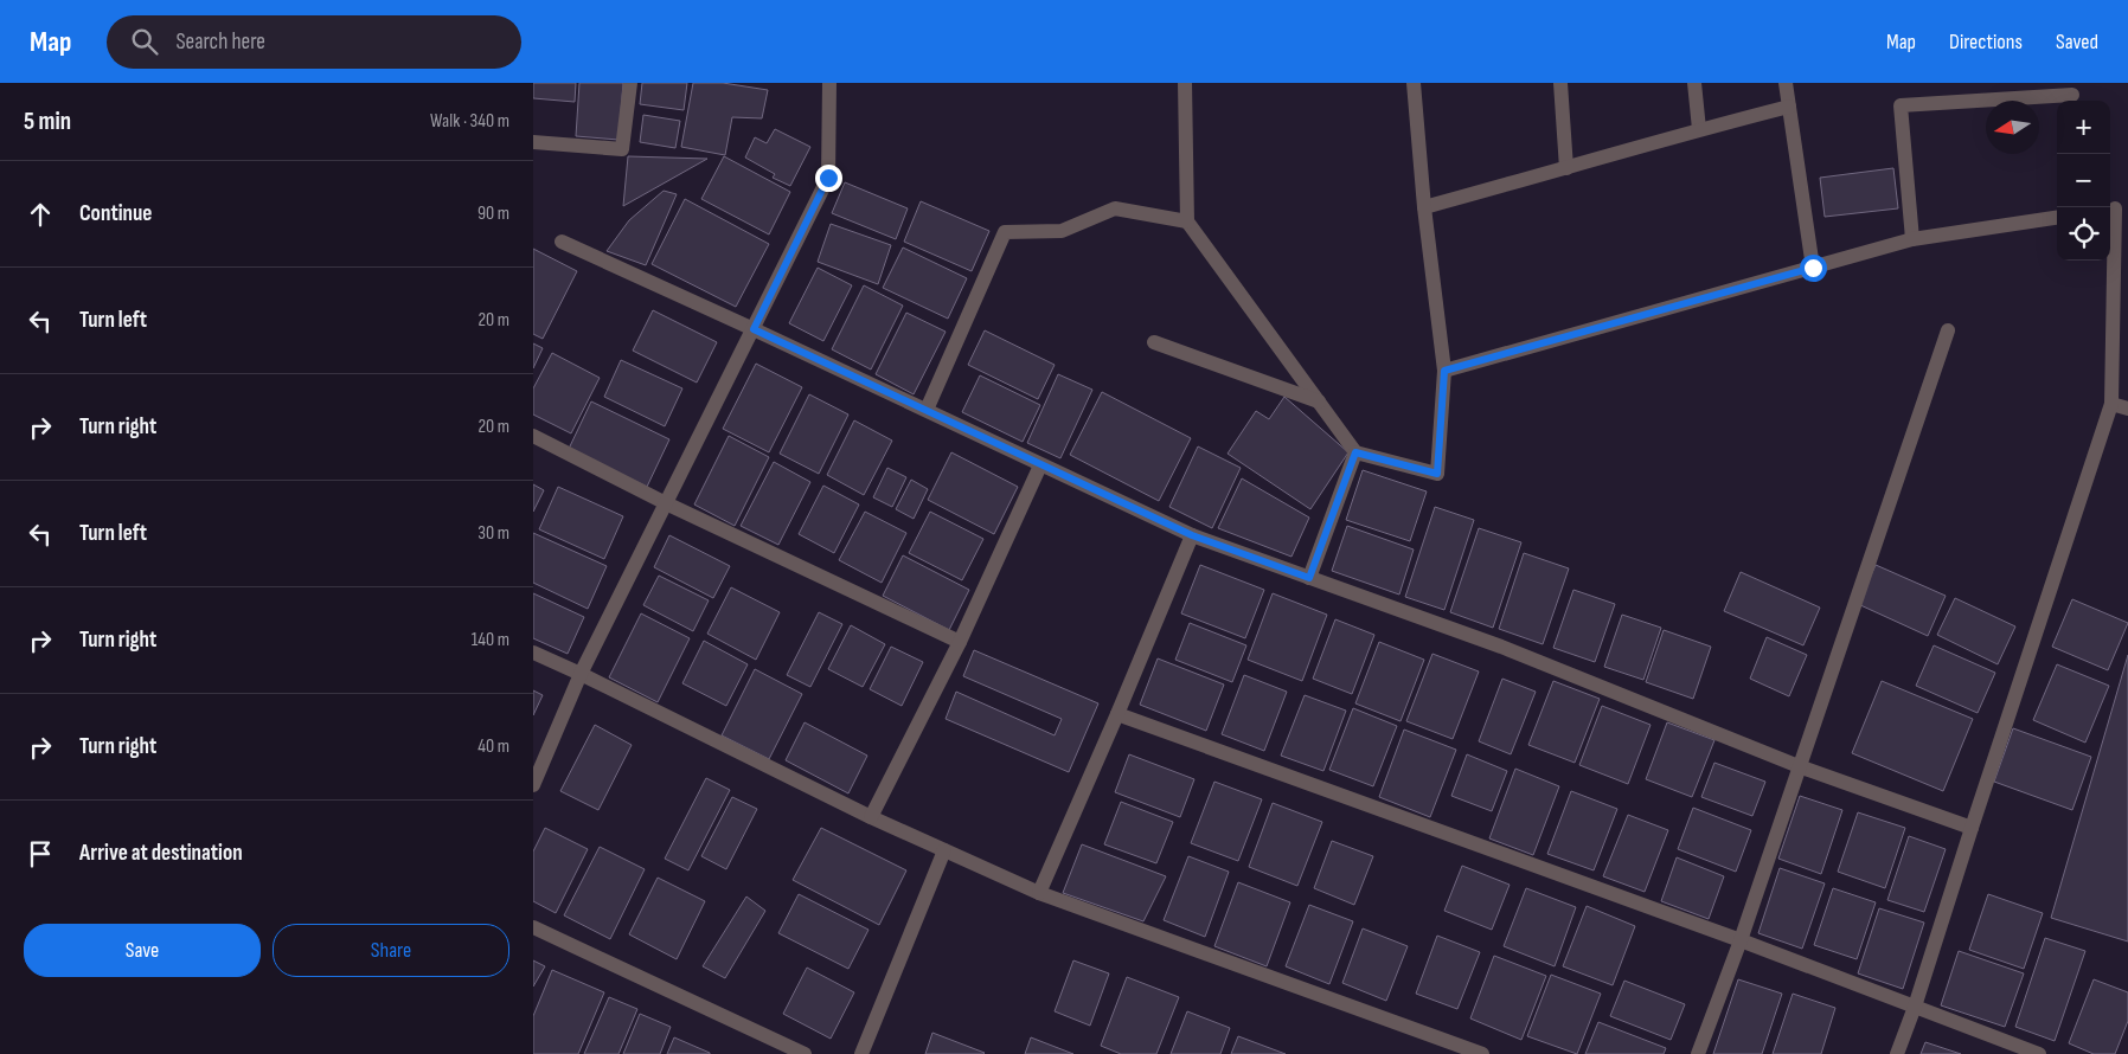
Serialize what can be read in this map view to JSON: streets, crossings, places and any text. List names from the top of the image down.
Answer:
{
  "north": "left",
  "page": {
    "header": "Map",
    "search": "Search here",
    "nav": ["Map", "Directions", "Saved"],
    "heading": ["5 min", "Walk · 340 m"],
    "map_buttons": ["+", "−"],
    "list": [
      ["Continue", "90 m"],
      ["Turn left", "20 m"],
      ["Turn right", "20 m"],
      ["Turn left", "30 m"],
      ["Turn right", "140 m"],
      ["Turn right", "40 m"],
      "Arrive at destination"
    ],
    "buttons": ["Save", "Share"]
  }
}
